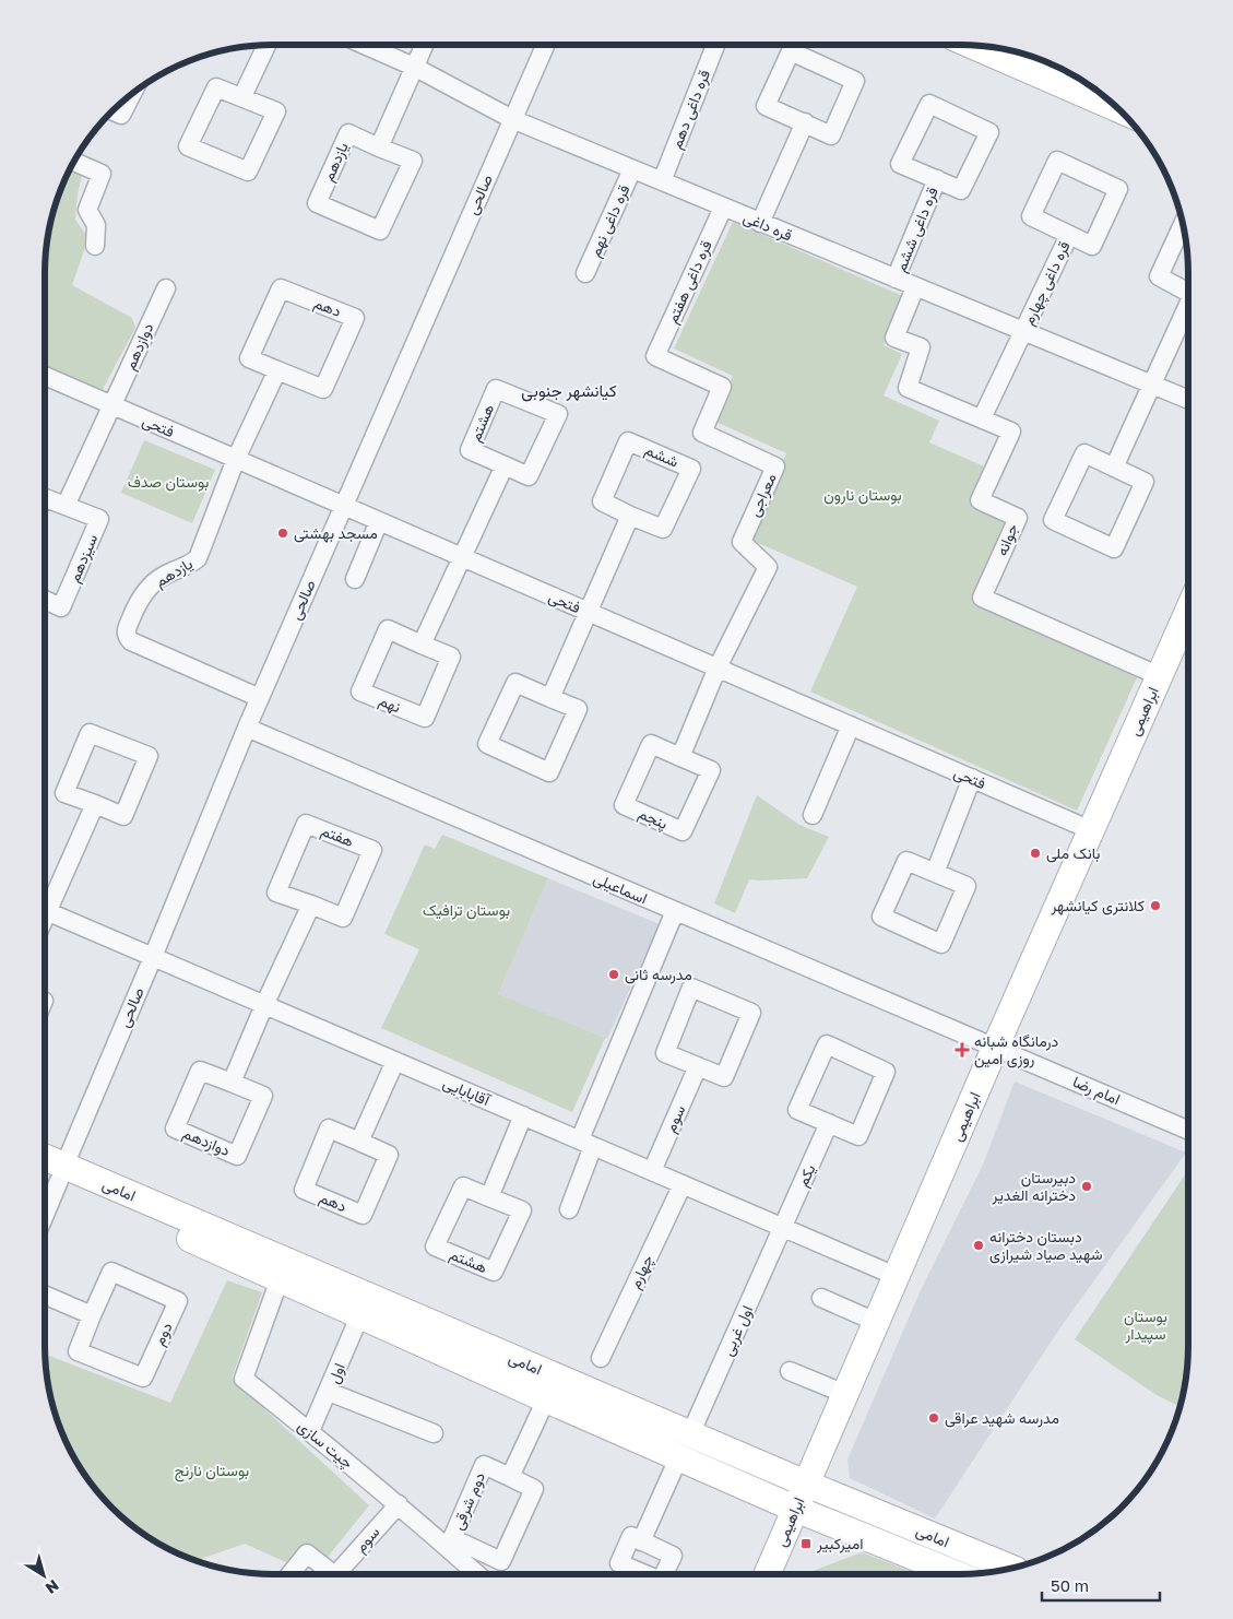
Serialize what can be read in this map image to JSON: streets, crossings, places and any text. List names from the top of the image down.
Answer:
{
  "streets": {
    "main road": ["ابراهیمی", "امامی"],
    "street": [
      "قره داغی دهم",
      "یازدهم",
      "صالحی",
      "قره داغی نهم",
      "قره داغی",
      "قره داغی ششم",
      "قره داغی هفتم",
      "قره داغی چهارم",
      "دهم",
      "دوازدهم",
      "هشتم",
      "فتحی",
      "ششم",
      "معراجی",
      "جوانه",
      "سیزدهم",
      "نهم",
      "پنجم",
      "هفتم",
      "اسماعیلی",
      "امام رضا",
      "آقابابایی",
      "سوم",
      "یکم",
      "چهارم",
      "اول غربی",
      "دوم",
      "اول",
      "چیت سازی",
      "دوم شرقی"
    ]
  },
  "crossings": [
    ["قره داغی دهم", "قره داغی"],
    ["یازدهم", "صالحی"],
    ["یازدهم", "فتحی"],
    ["صالحی", "قره داغی"],
    ["صالحی", "فتحی"],
    ["صالحی", "اسماعیلی"],
    ["صالحی", "آقابابایی"],
    ["صالحی", "امامی"],
    ["قره داغی نهم", "قره داغی"],
    ["قره داغی", "قره داغی ششم"],
    ["قره داغی", "قره داغی هفتم"],
    ["قره داغی", "قره داغی چهارم"],
    ["قره داغی", "جوانه"],
    ["قره داغی هفتم", "معراجی"],
    ["قره داغی چهارم", "جوانه"],
    ["دوازدهم", "فتحی"],
    ["فتحی", "معراجی"],
    ["فتحی", "ابراهیمی"],
    ["جوانه", "ابراهیمی"],
    ["ابراهیمی", "اسماعیلی"],
    ["ابراهیمی", "امام رضا"],
    ["ابراهیمی", "آقابابایی"],
    ["ابراهیمی", "امامی"],
    ["اسماعیلی", "امام رضا"],
    ["آقابابایی", "سوم"],
    ["آقابابایی", "یکم"],
    ["آقابابایی", "چهارم"],
    ["آقابابایی", "اول غربی"],
    ["سوم", "چیت سازی"],
    ["یکم", "اول غربی"],
    ["امامی", "اول غربی"],
    ["امامی", "اول"],
    ["امامی", "چیت سازی"],
    ["امامی", "دوم شرقی"],
    ["اول", "چیت سازی"]
  ],
  "districts": ["کیانشهر جنوبی"],
  "parks": [
    "بوستان صدف",
    "بوستان نارون",
    "بوستان ترافیک",
    "بوستان سپیدار",
    "بوستان نارنج"
  ],
  "places": {
    "other": [
      "مسجد بهشتی",
      "بانک ملی",
      "کلانتری کیانشهر",
      "مدرسه ثانی",
      "دبیرستان دخترانه الغدیر",
      "دبستان دخترانه شهید صیاد شیرازی",
      "مدرسه شهید عراقی"
    ],
    "health": ["درمانگاه شبانه روزی امین"],
    "transit": ["امیرکبیر"]
  },
  "scale_bar": "50 m",
  "north": "bottom right"
}
